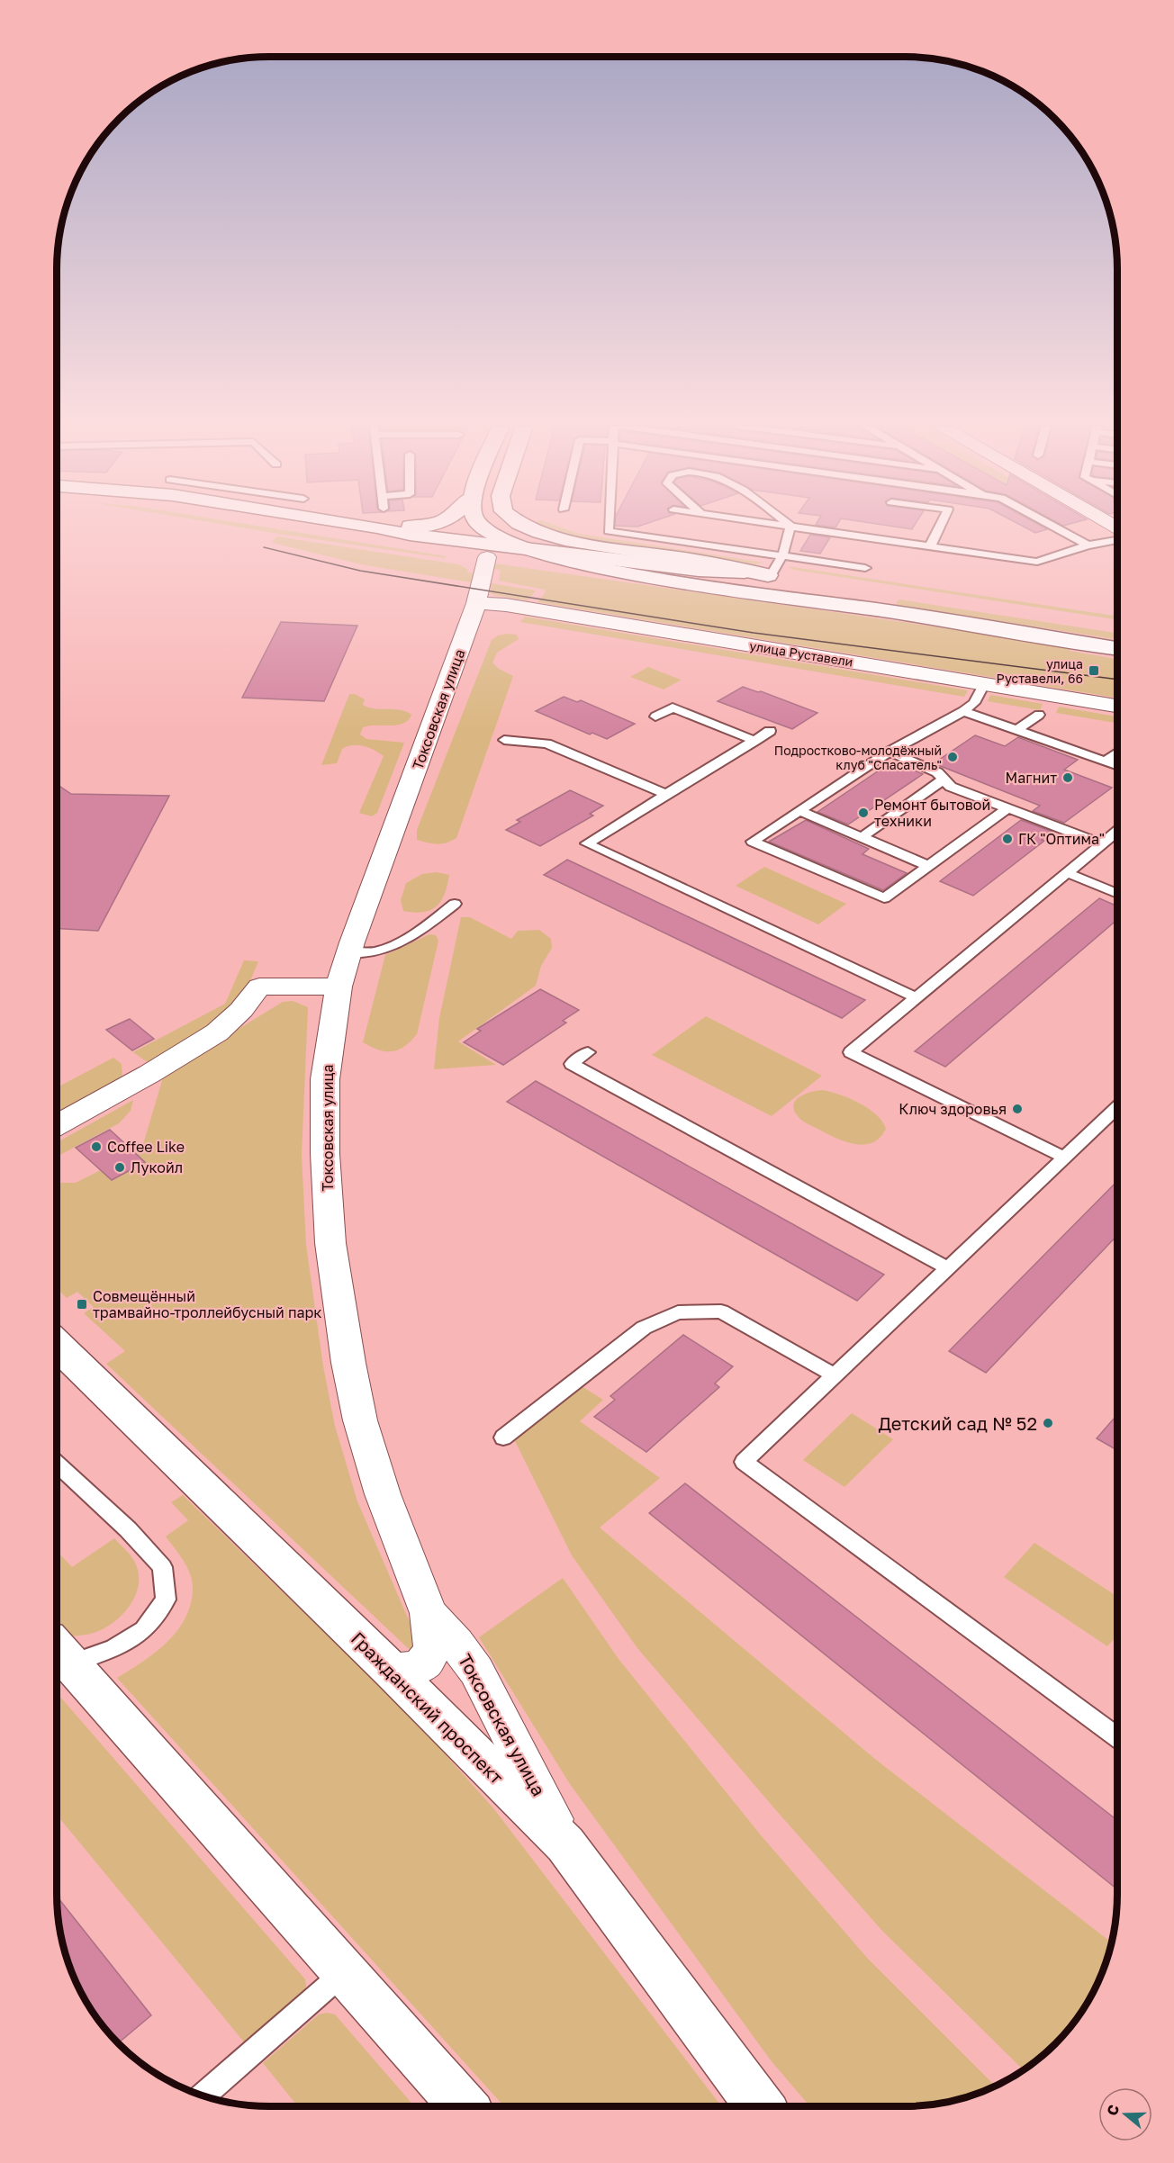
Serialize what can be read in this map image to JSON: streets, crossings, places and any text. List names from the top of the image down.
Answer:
{
  "streets": {
    "main road": ["Гражданский проспект"],
    "street": ["улица Руставели", "Токсовская улица"]
  },
  "crossings": [
    ["улица Руставели", "Токсовская улица"],
    ["Токсовская улица", "Гражданский проспект"]
  ],
  "places": {
    "transit": ["улица Руставели, 66", "Совмещённый трамвайно-троллейбусный парк"],
    "other": [
      "Подростково-молодёжный клуб \"Спасатель\"",
      "Магнит",
      "Ремонт бытовой техники",
      "ГК \"Оптима\"",
      "Ключ здоровья",
      "Coffee Like",
      "Лукойл",
      "Детский сад № 52"
    ]
  },
  "north": "left"
}
